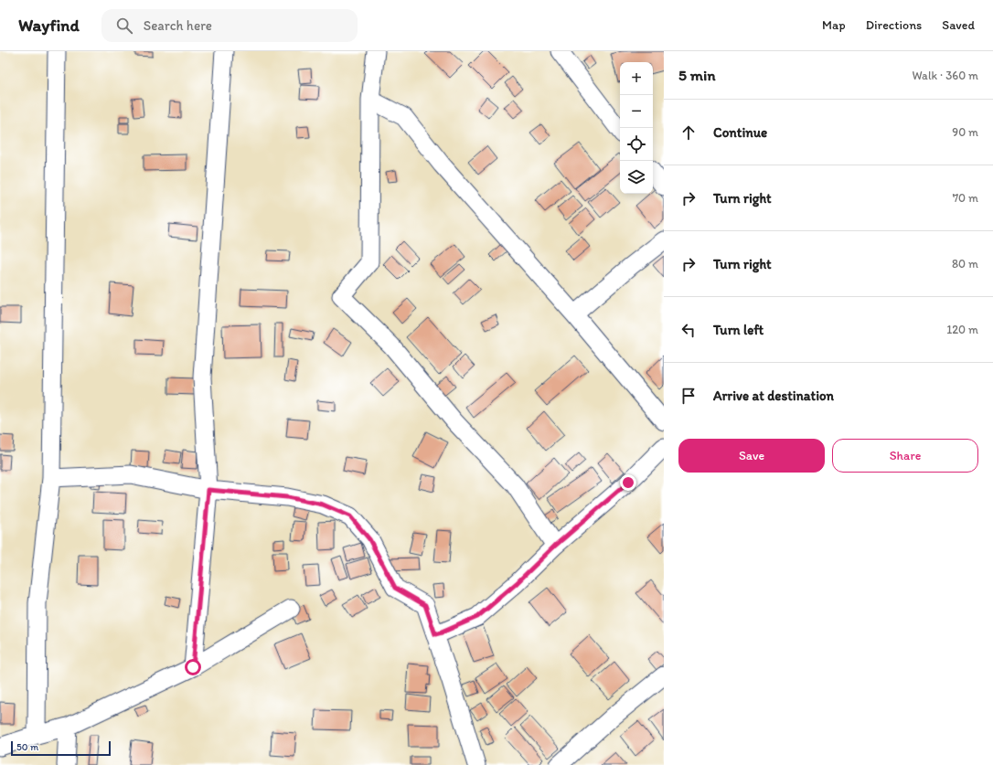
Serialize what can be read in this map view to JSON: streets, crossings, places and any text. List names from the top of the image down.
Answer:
{
  "scale_bar": "50 m",
  "page": {
    "header": "Wayfind",
    "search": "Search here",
    "nav": ["Map", "Directions", "Saved"],
    "heading": ["5 min", "Walk · 360 m"],
    "map_buttons": ["+", "−"],
    "list": [
      ["Continue", "90 m"],
      ["Turn right", "70 m"],
      ["Turn right", "80 m"],
      ["Turn left", "120 m"],
      "Arrive at destination"
    ],
    "buttons": ["Save", "Share"],
    "scale": "50 m"
  }
}
